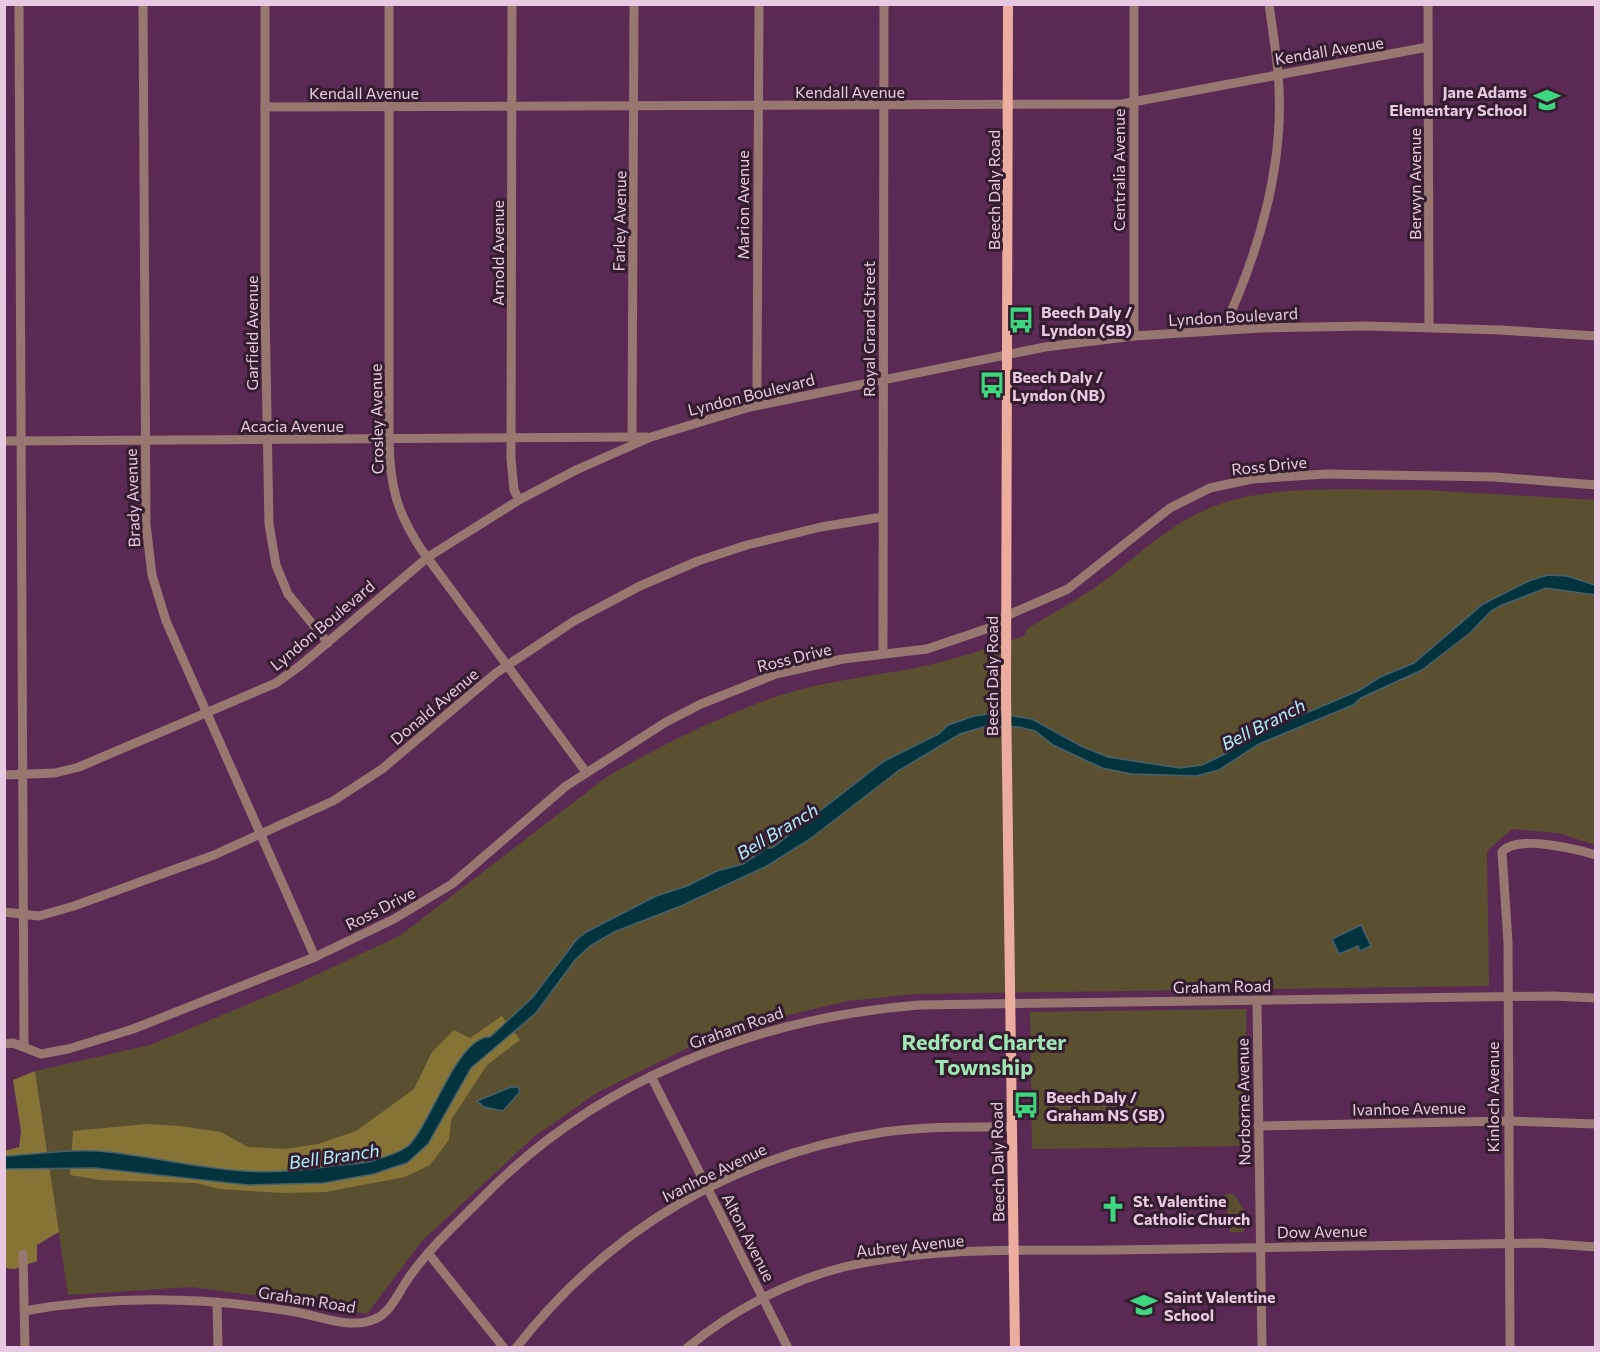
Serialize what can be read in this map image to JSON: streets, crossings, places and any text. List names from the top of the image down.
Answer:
{
  "streets": {
    "main road": ["Beech Daly Road"],
    "street": [
      "Kendall Avenue",
      "Centralia Avenue",
      "Berwyn Avenue",
      "Marion Avenue",
      "Farley Avenue",
      "Arnold Avenue",
      "Lyndon Boulevard",
      "Royal Grand Street",
      "Garfield Avenue",
      "Crosley Avenue",
      "Acacia Avenue",
      "Ross Drive",
      "Brady Avenue",
      "Donald Avenue",
      "Graham Road",
      "Kinloch Avenue",
      "Norborne Avenue",
      "Ivanhoe Avenue",
      "Dow Avenue",
      "Alton Avenue",
      "Aubrey Avenue"
    ]
  },
  "crossings": [
    ["Kendall Avenue", "Centralia Avenue"],
    ["Kendall Avenue", "Berwyn Avenue"],
    ["Kendall Avenue", "Beech Daly Road"],
    ["Kendall Avenue", "Marion Avenue"],
    ["Kendall Avenue", "Farley Avenue"],
    ["Kendall Avenue", "Arnold Avenue"],
    ["Kendall Avenue", "Royal Grand Street"],
    ["Kendall Avenue", "Garfield Avenue"],
    ["Kendall Avenue", "Crosley Avenue"],
    ["Centralia Avenue", "Lyndon Boulevard"],
    ["Berwyn Avenue", "Lyndon Boulevard"],
    ["Beech Daly Road", "Lyndon Boulevard"],
    ["Beech Daly Road", "Ross Drive"],
    ["Beech Daly Road", "Graham Road"],
    ["Beech Daly Road", "Ivanhoe Avenue"],
    ["Beech Daly Road", "Dow Avenue"],
    ["Beech Daly Road", "Aubrey Avenue"],
    ["Marion Avenue", "Lyndon Boulevard"],
    ["Farley Avenue", "Acacia Avenue"],
    ["Arnold Avenue", "Lyndon Boulevard"],
    ["Arnold Avenue", "Acacia Avenue"],
    ["Lyndon Boulevard", "Royal Grand Street"],
    ["Lyndon Boulevard", "Garfield Avenue"],
    ["Lyndon Boulevard", "Crosley Avenue"],
    ["Lyndon Boulevard", "Acacia Avenue"],
    ["Lyndon Boulevard", "Brady Avenue"],
    ["Royal Grand Street", "Ross Drive"],
    ["Royal Grand Street", "Donald Avenue"],
    ["Garfield Avenue", "Acacia Avenue"],
    ["Crosley Avenue", "Acacia Avenue"],
    ["Crosley Avenue", "Ross Drive"],
    ["Crosley Avenue", "Donald Avenue"],
    ["Acacia Avenue", "Brady Avenue"],
    ["Ross Drive", "Brady Avenue"],
    ["Brady Avenue", "Donald Avenue"],
    ["Graham Road", "Kinloch Avenue"],
    ["Graham Road", "Norborne Avenue"],
    ["Graham Road", "Alton Avenue"],
    ["Kinloch Avenue", "Ivanhoe Avenue"],
    ["Kinloch Avenue", "Dow Avenue"],
    ["Norborne Avenue", "Ivanhoe Avenue"],
    ["Norborne Avenue", "Dow Avenue"],
    ["Ivanhoe Avenue", "Alton Avenue"],
    ["Dow Avenue", "Aubrey Avenue"],
    ["Alton Avenue", "Aubrey Avenue"]
  ],
  "districts": ["Redford Charter Township"],
  "water": ["Bell Branch"],
  "places": {
    "school or university": ["Jane Adams Elementary School", "Saint Valentine School"],
    "bus stop": ["Beech Daly / Lyndon (SB)", "Beech Daly / Lyndon (NB)", "Beech Daly / Graham NS (SB)"],
    "church": ["St. Valentine Catholic Church"]
  }
}
